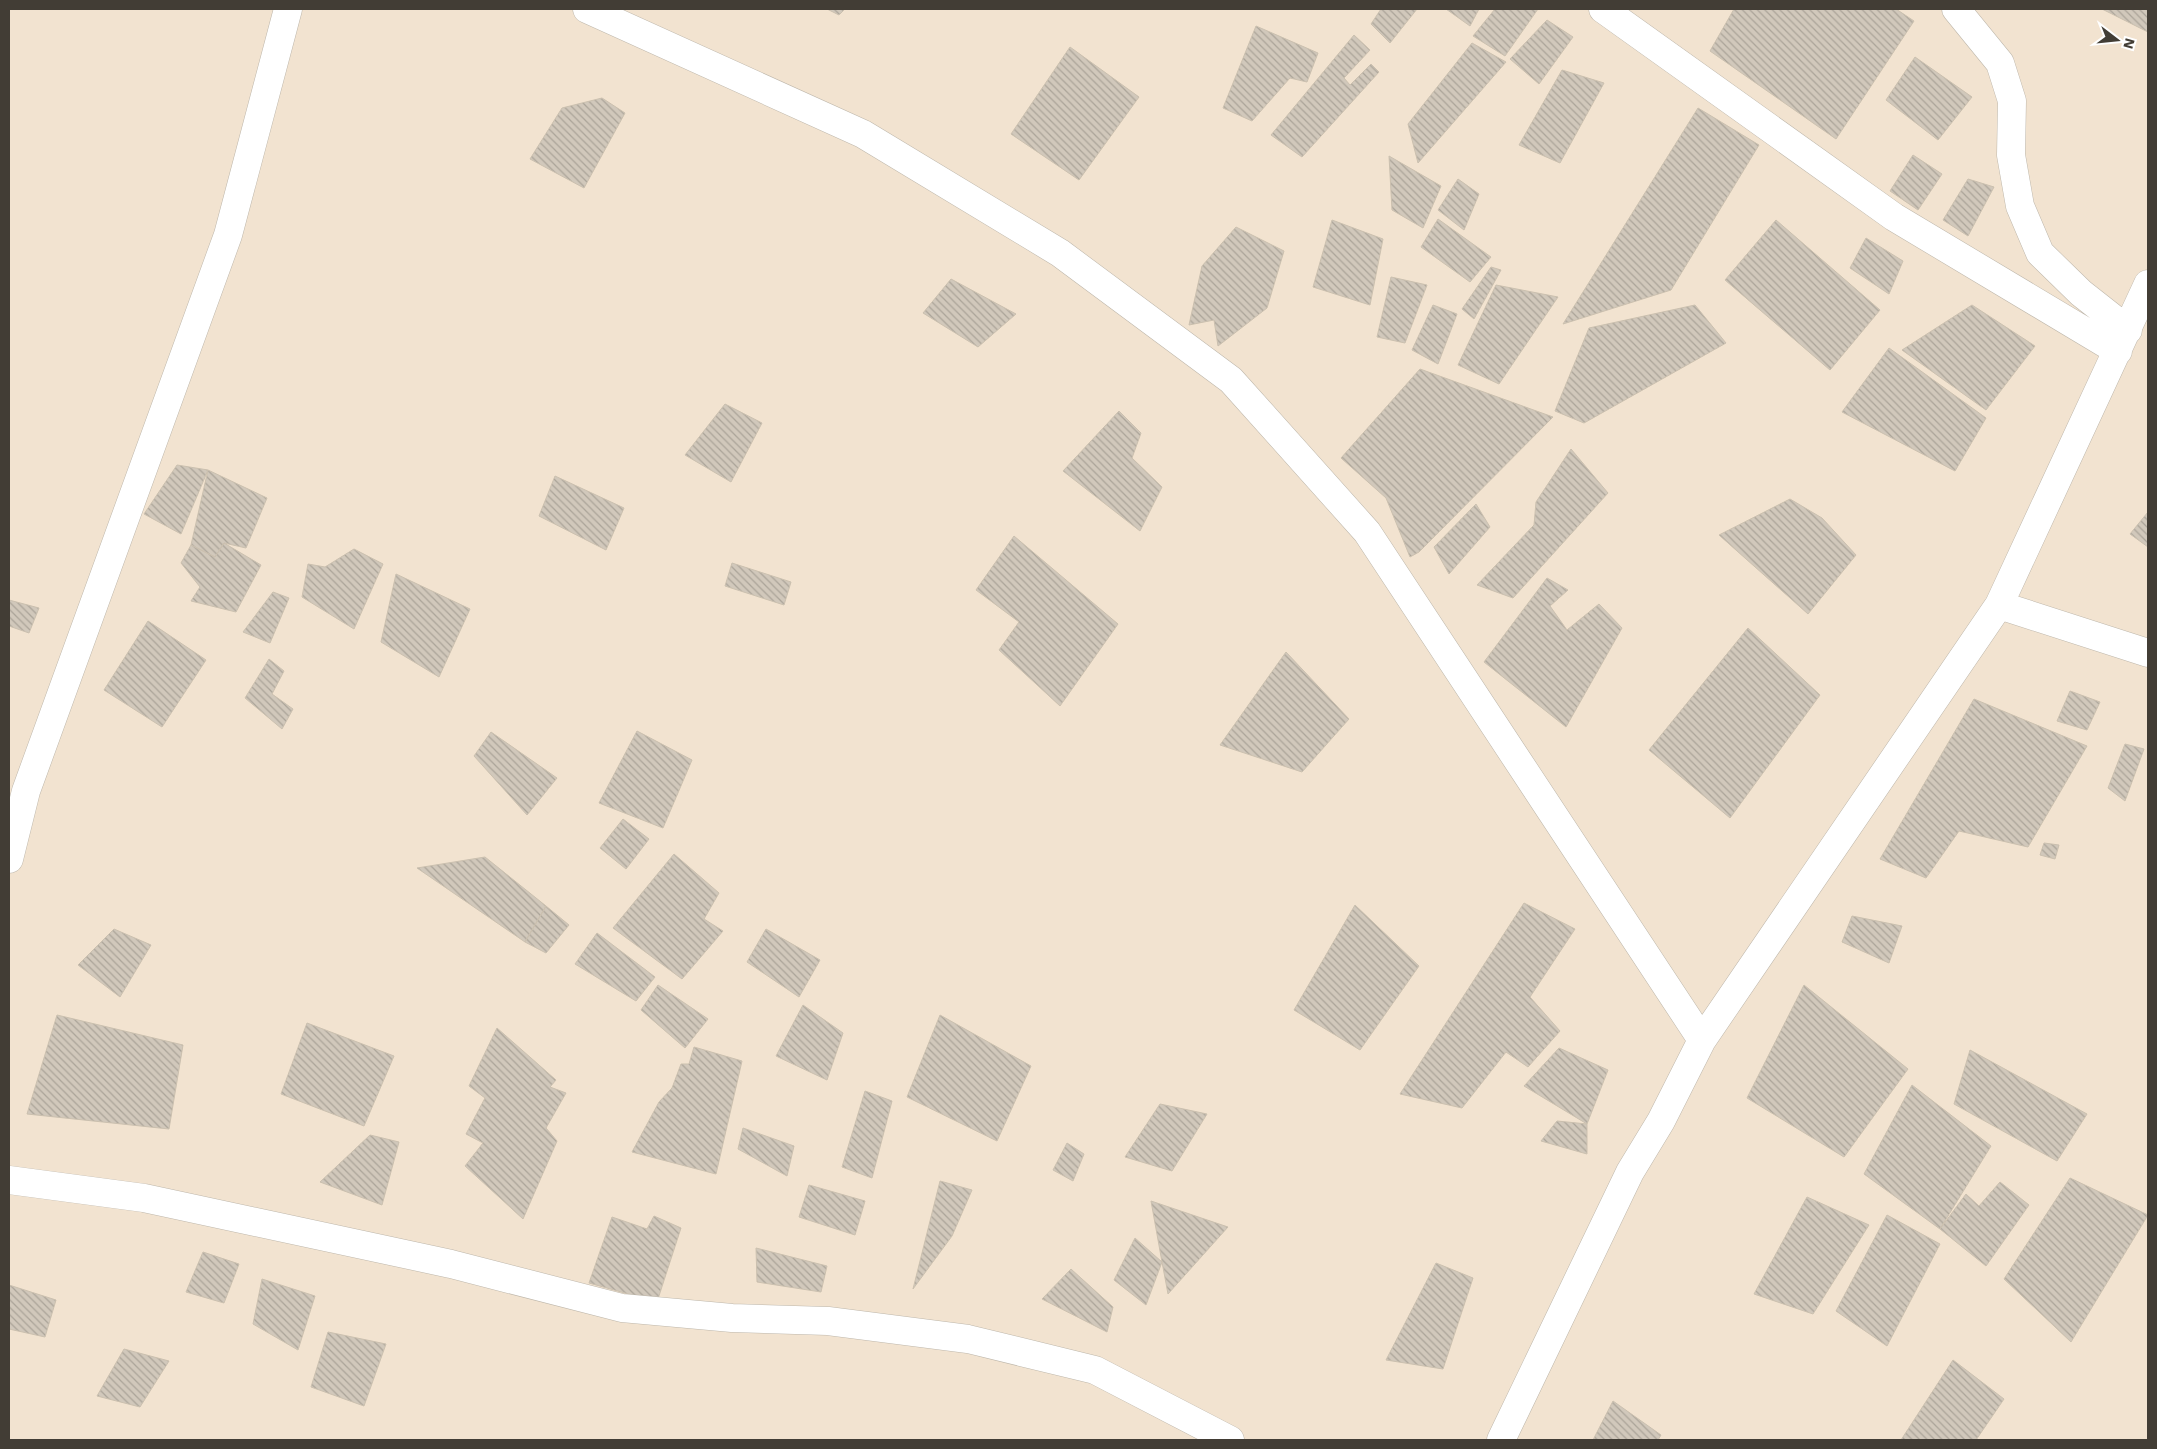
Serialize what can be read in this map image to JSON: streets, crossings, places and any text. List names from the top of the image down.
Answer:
{
  "north": "right"
}
